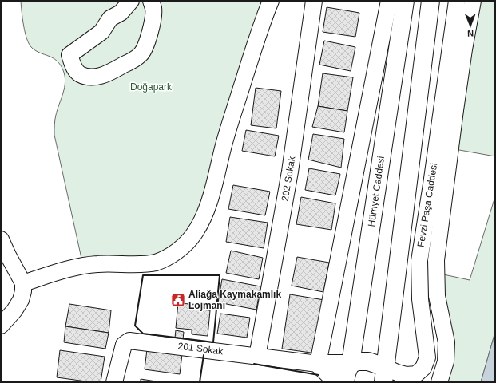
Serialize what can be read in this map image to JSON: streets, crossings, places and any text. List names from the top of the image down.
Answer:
{
  "streets": {
    "highway": ["Hürriyet Caddesi"],
    "street": ["202 Sokak", "Fevzi Paşa Caddesi", "201 Sokak"]
  },
  "crossings": [
    ["202 Sokak", "201 Sokak"]
  ],
  "parks": ["Doğapark"],
  "places": {
    "public building": ["Aliağa Kaymakamlık Lojmanı"]
  },
  "north": "bottom"
}
